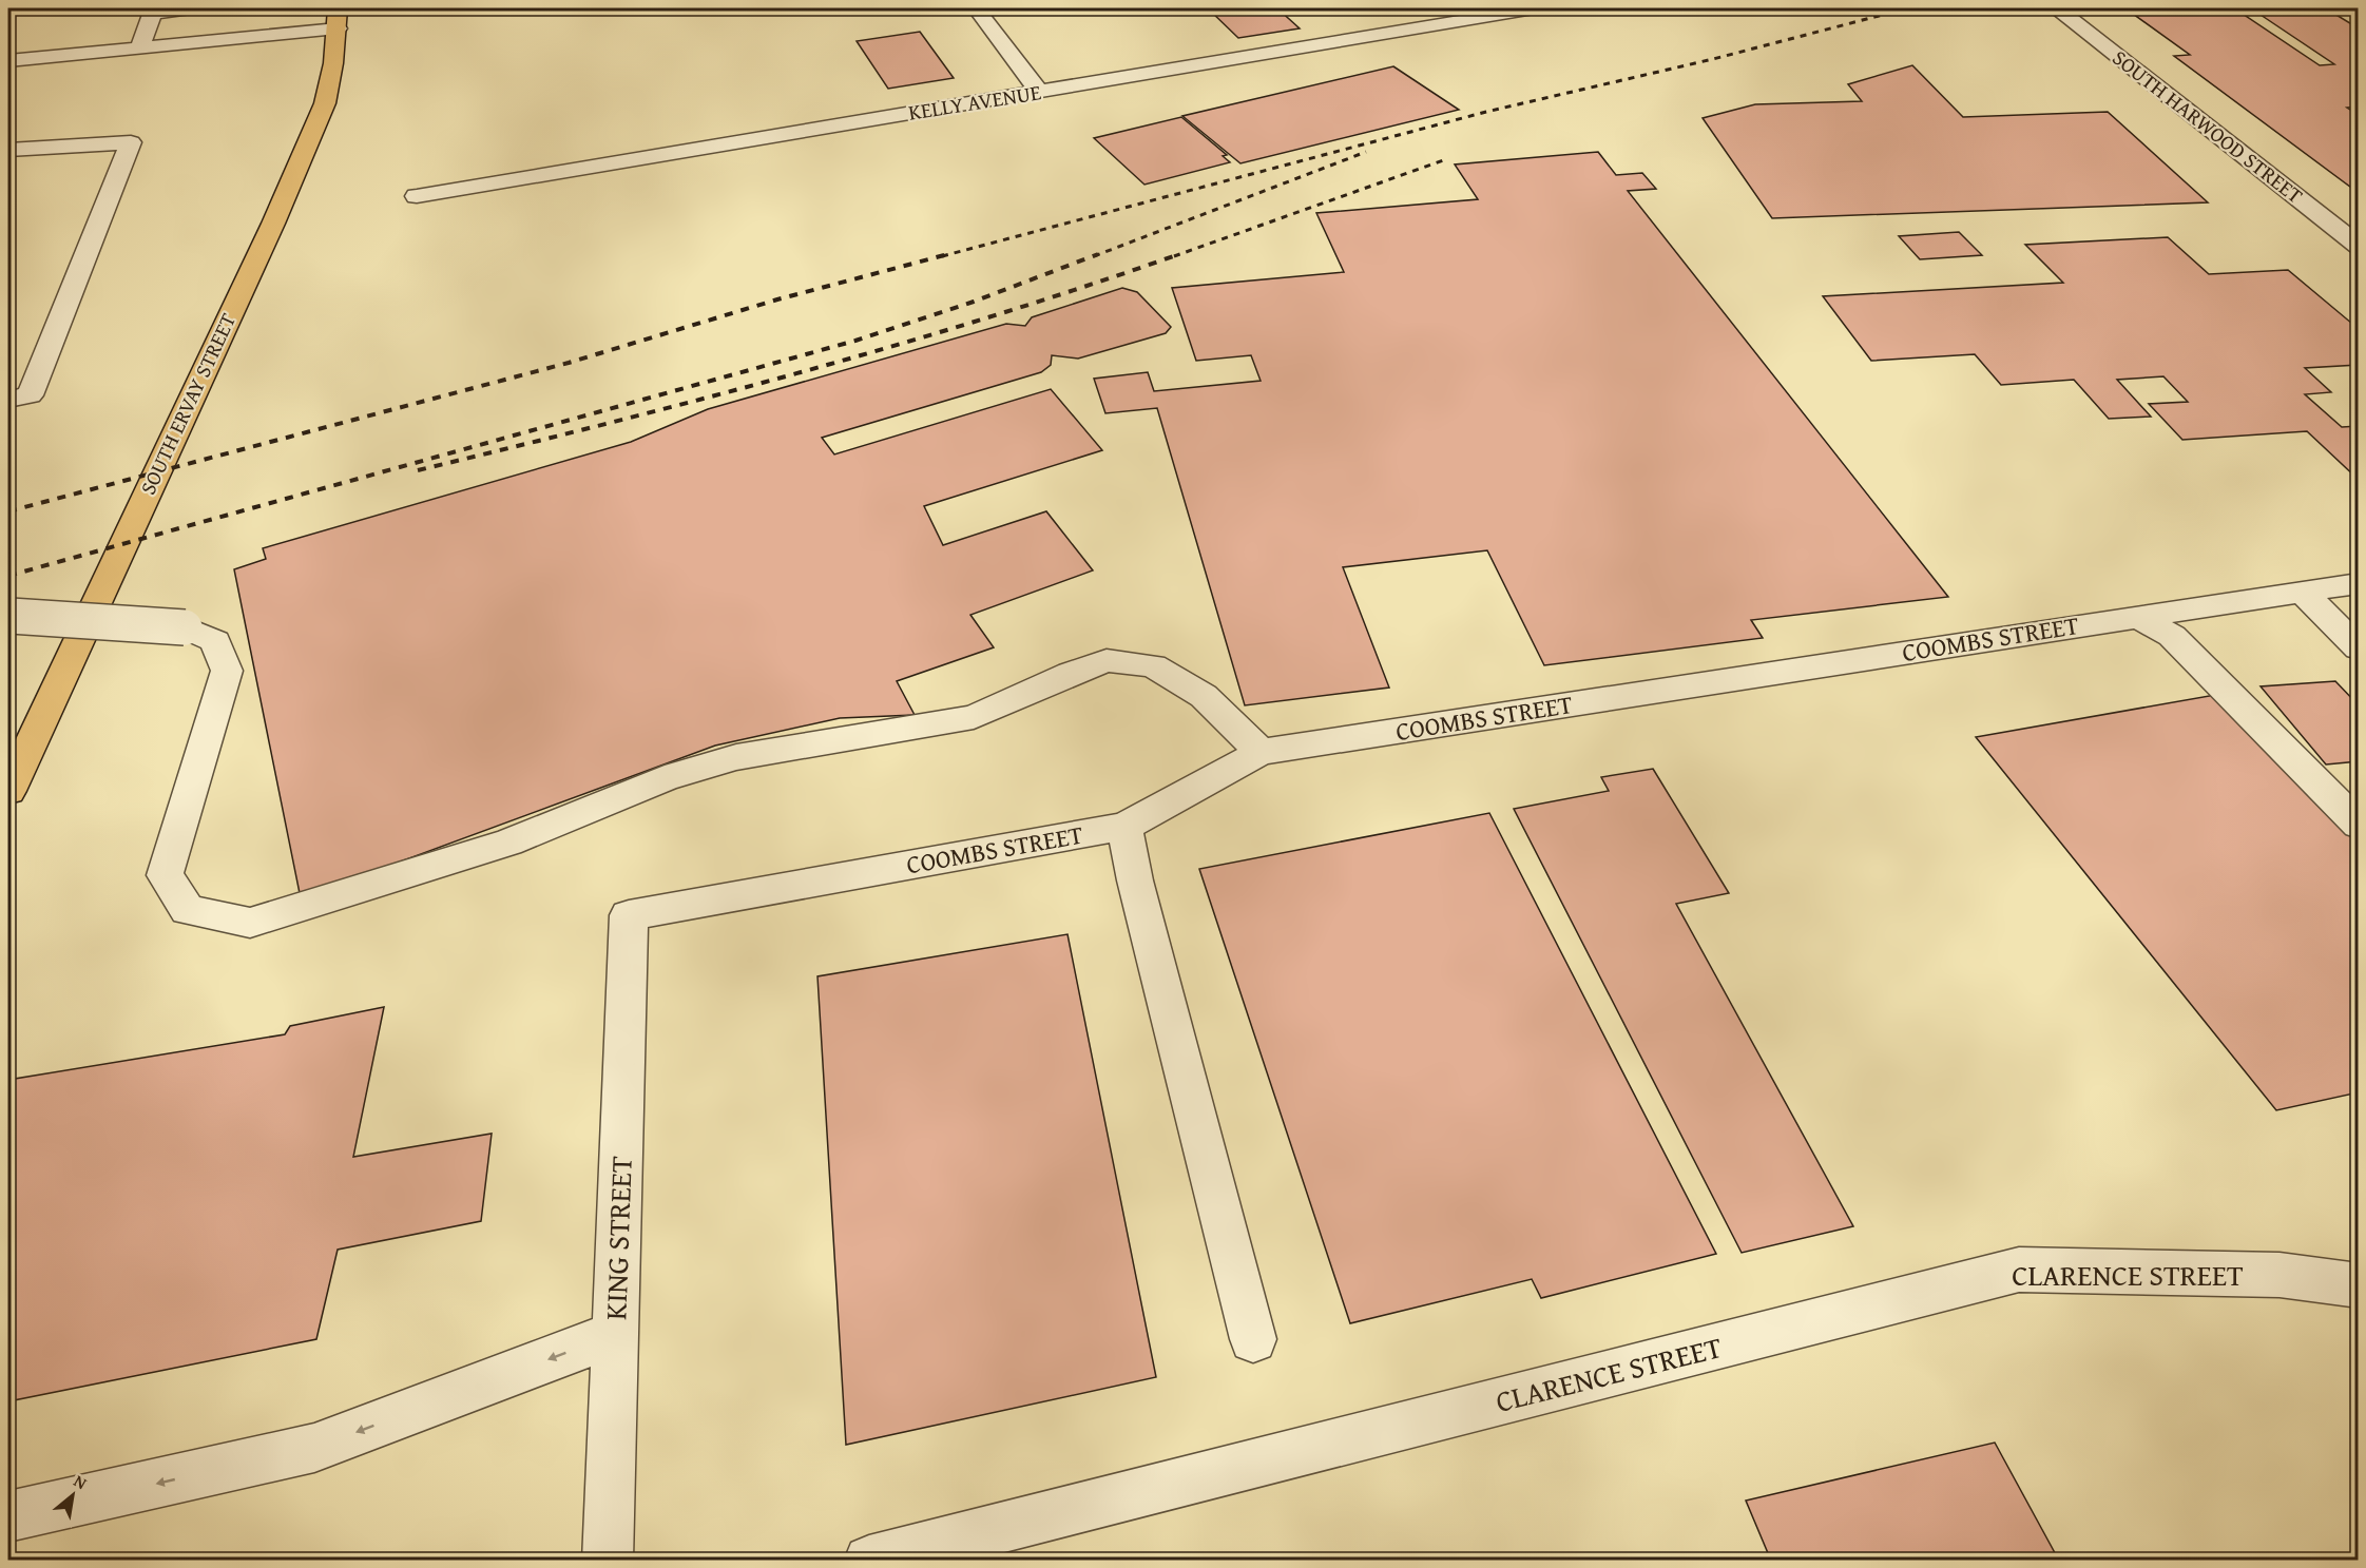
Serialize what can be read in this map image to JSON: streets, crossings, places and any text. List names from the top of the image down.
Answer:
{
  "streets": {
    "main road": ["SOUTH ERVAY STREET"],
    "street": [
      "KELLY AVENUE",
      "SOUTH HARWOOD STREET",
      "COOMBS STREET",
      "KING STREET",
      "CLARENCE STREET"
    ]
  },
  "crossings": [
    ["COOMBS STREET", "KING STREET"]
  ],
  "north": "top right"
}
